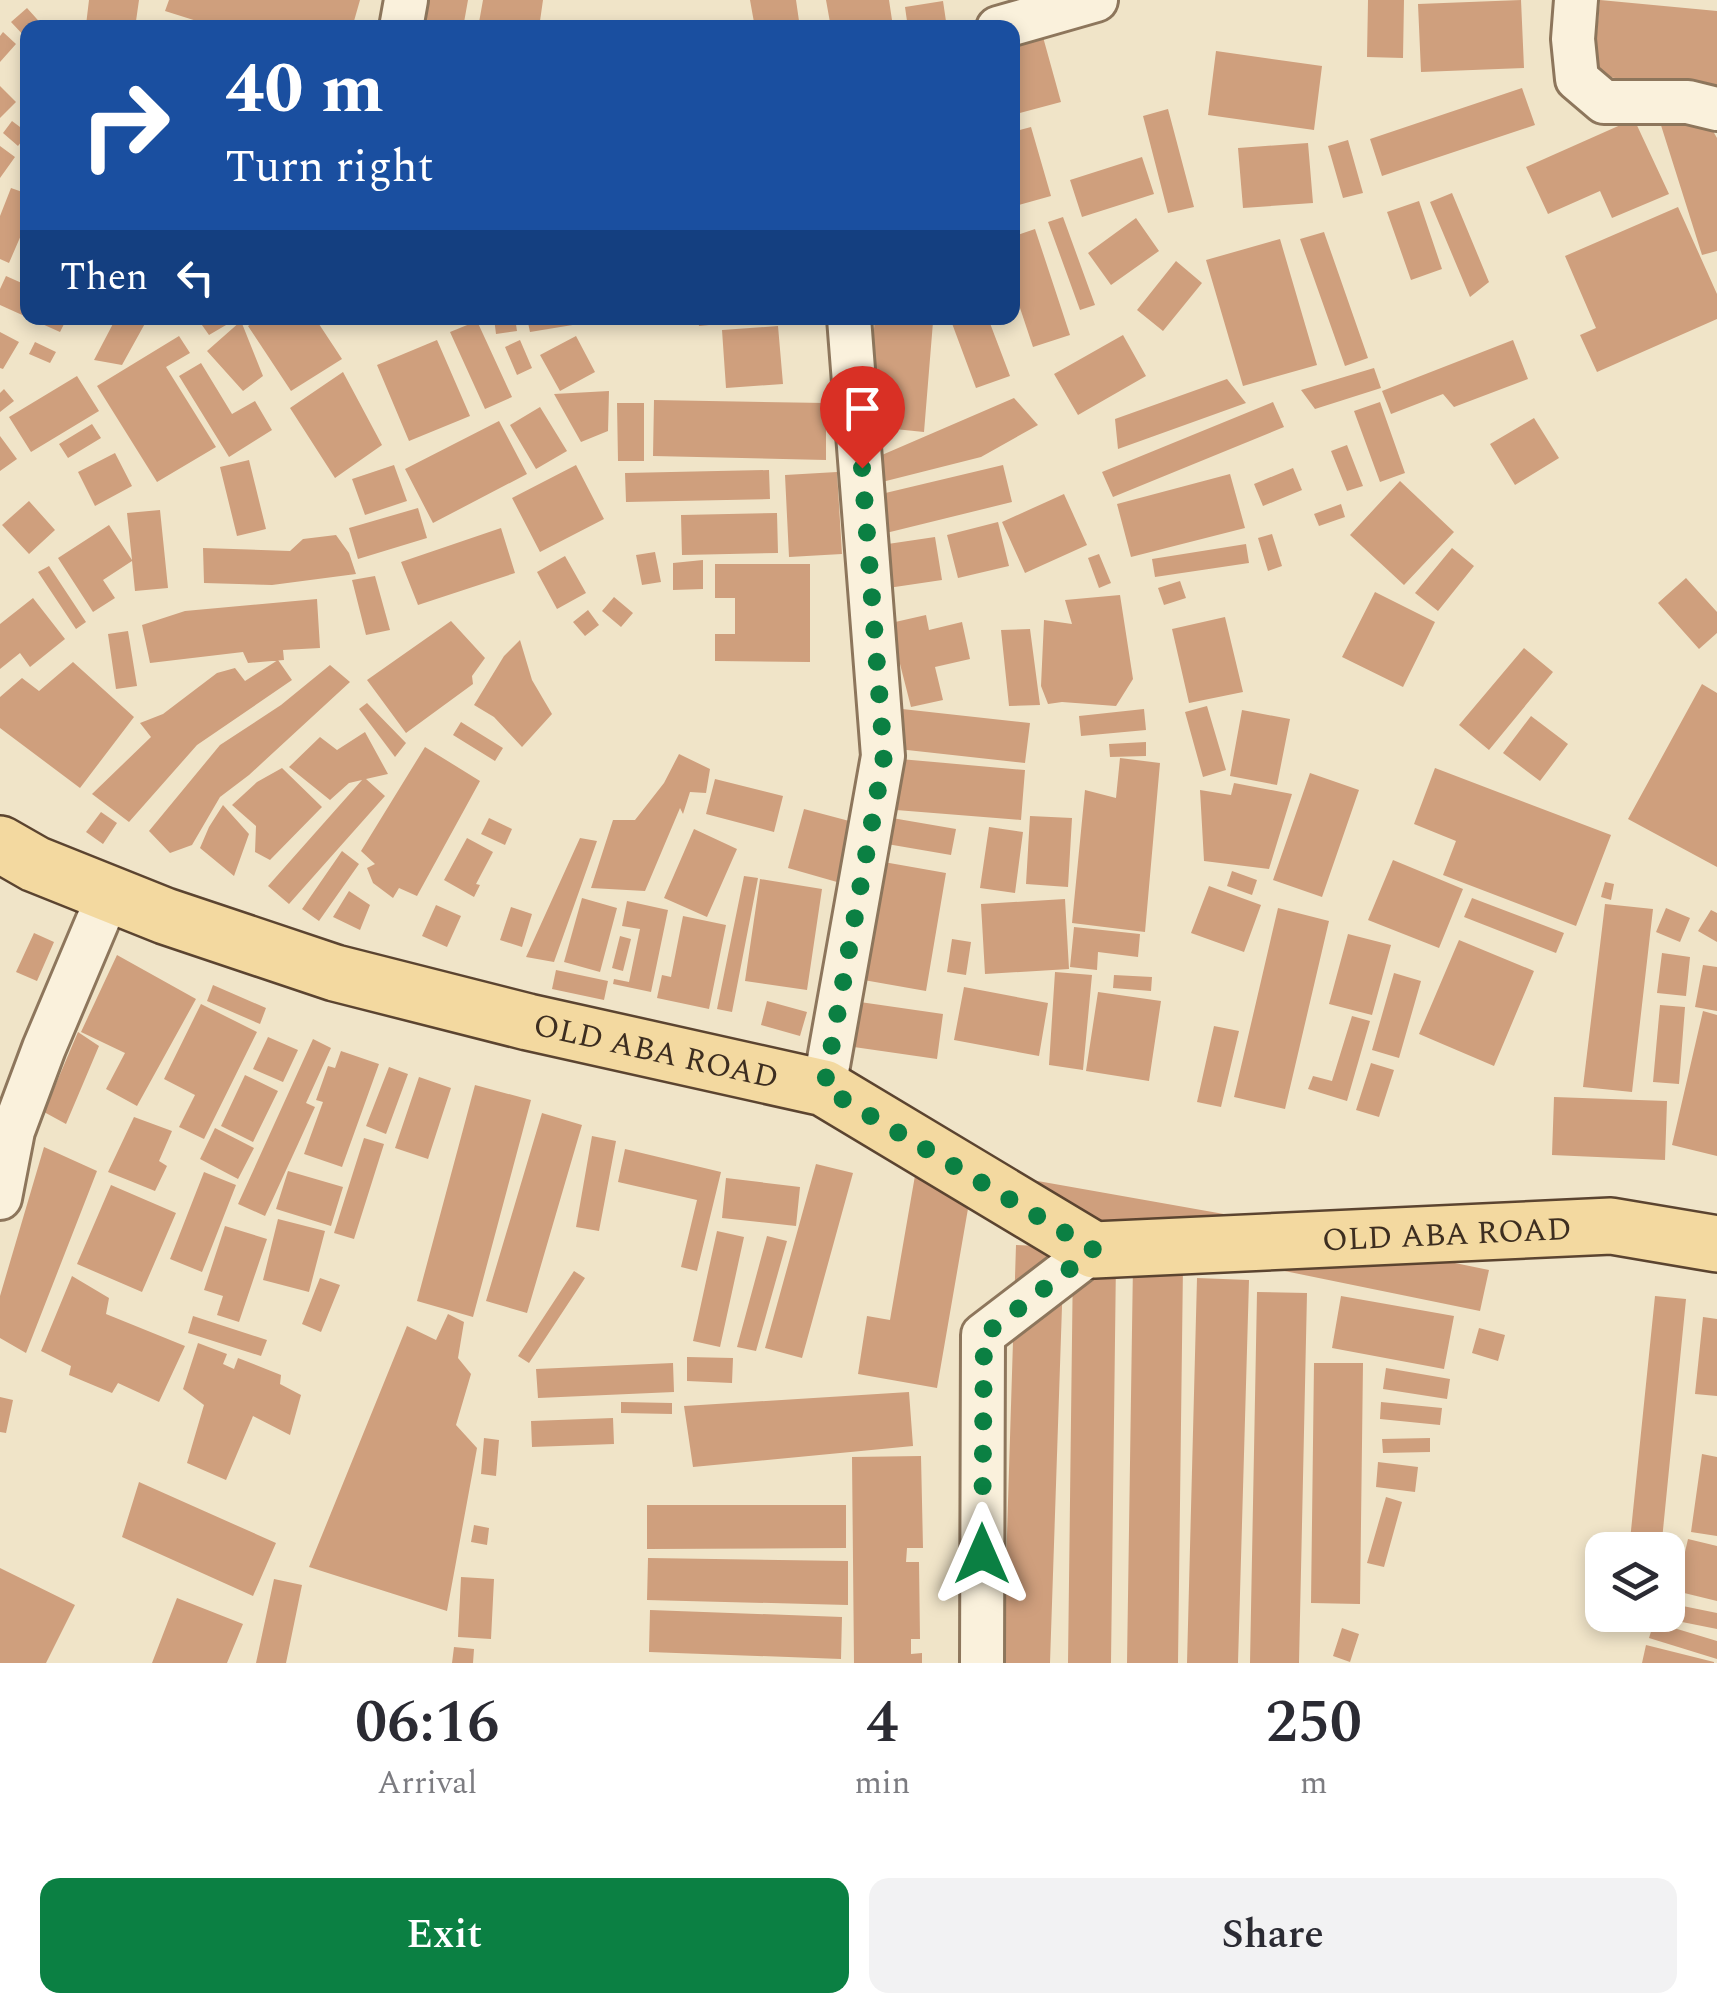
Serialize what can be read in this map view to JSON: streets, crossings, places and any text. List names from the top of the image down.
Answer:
{
  "streets": {
    "main road": ["OLD ABA ROAD"]
  },
  "page": {
    "turn": ["40 m", "Turn right"],
    "then": "Then",
    "eta": [
      "06:16",
      "Arrival",
      "4",
      "min",
      "250",
      "m"
    ],
    "buttons": ["Exit", "Share"]
  }
}
